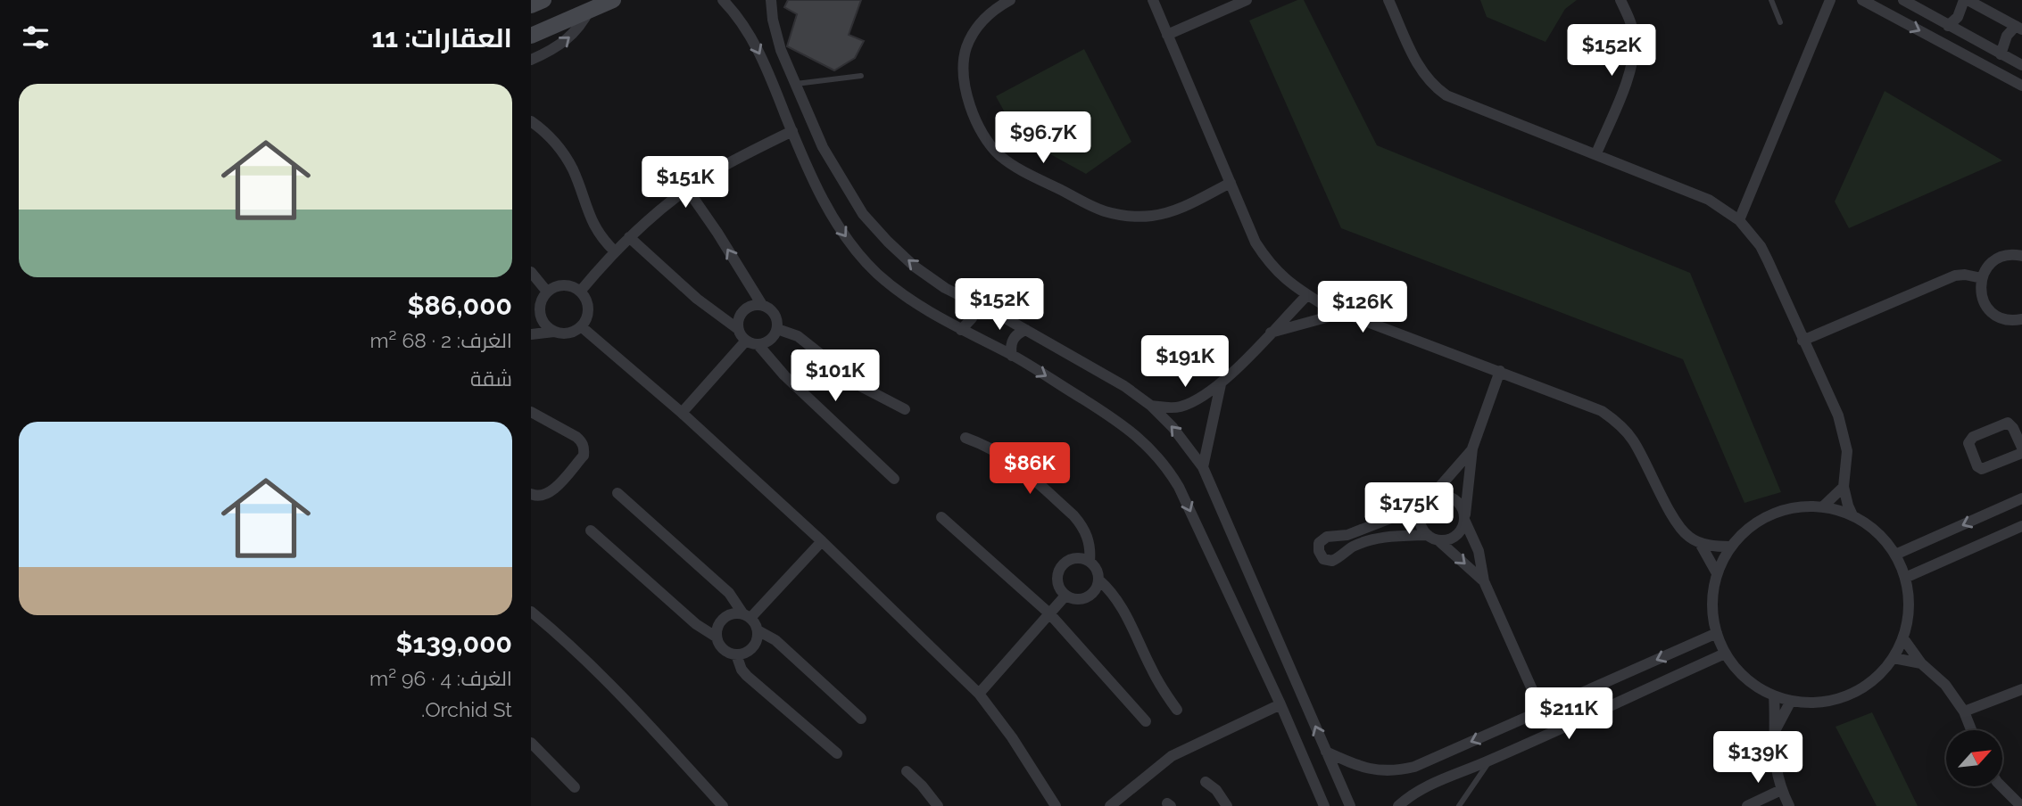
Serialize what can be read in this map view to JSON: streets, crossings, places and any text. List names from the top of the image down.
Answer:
{
  "north": "top right",
  "page": {
    "heading": "العقارات: 11",
    "price": [
      "$152K",
      "$96.7K",
      "$151K",
      "$152K",
      "$126K",
      "$191K",
      "$101K",
      "$86K",
      "$175K",
      "$211K",
      "$139K"
    ],
    "list": [
      {
        "name": "$86,000",
        "note": "الغرف: 2 · 68 m² · شقة"
      },
      {
        "name": "$139,000",
        "note": "الغرف: 4 · 96 m² · Orchid St."
      }
    ]
  }
}
